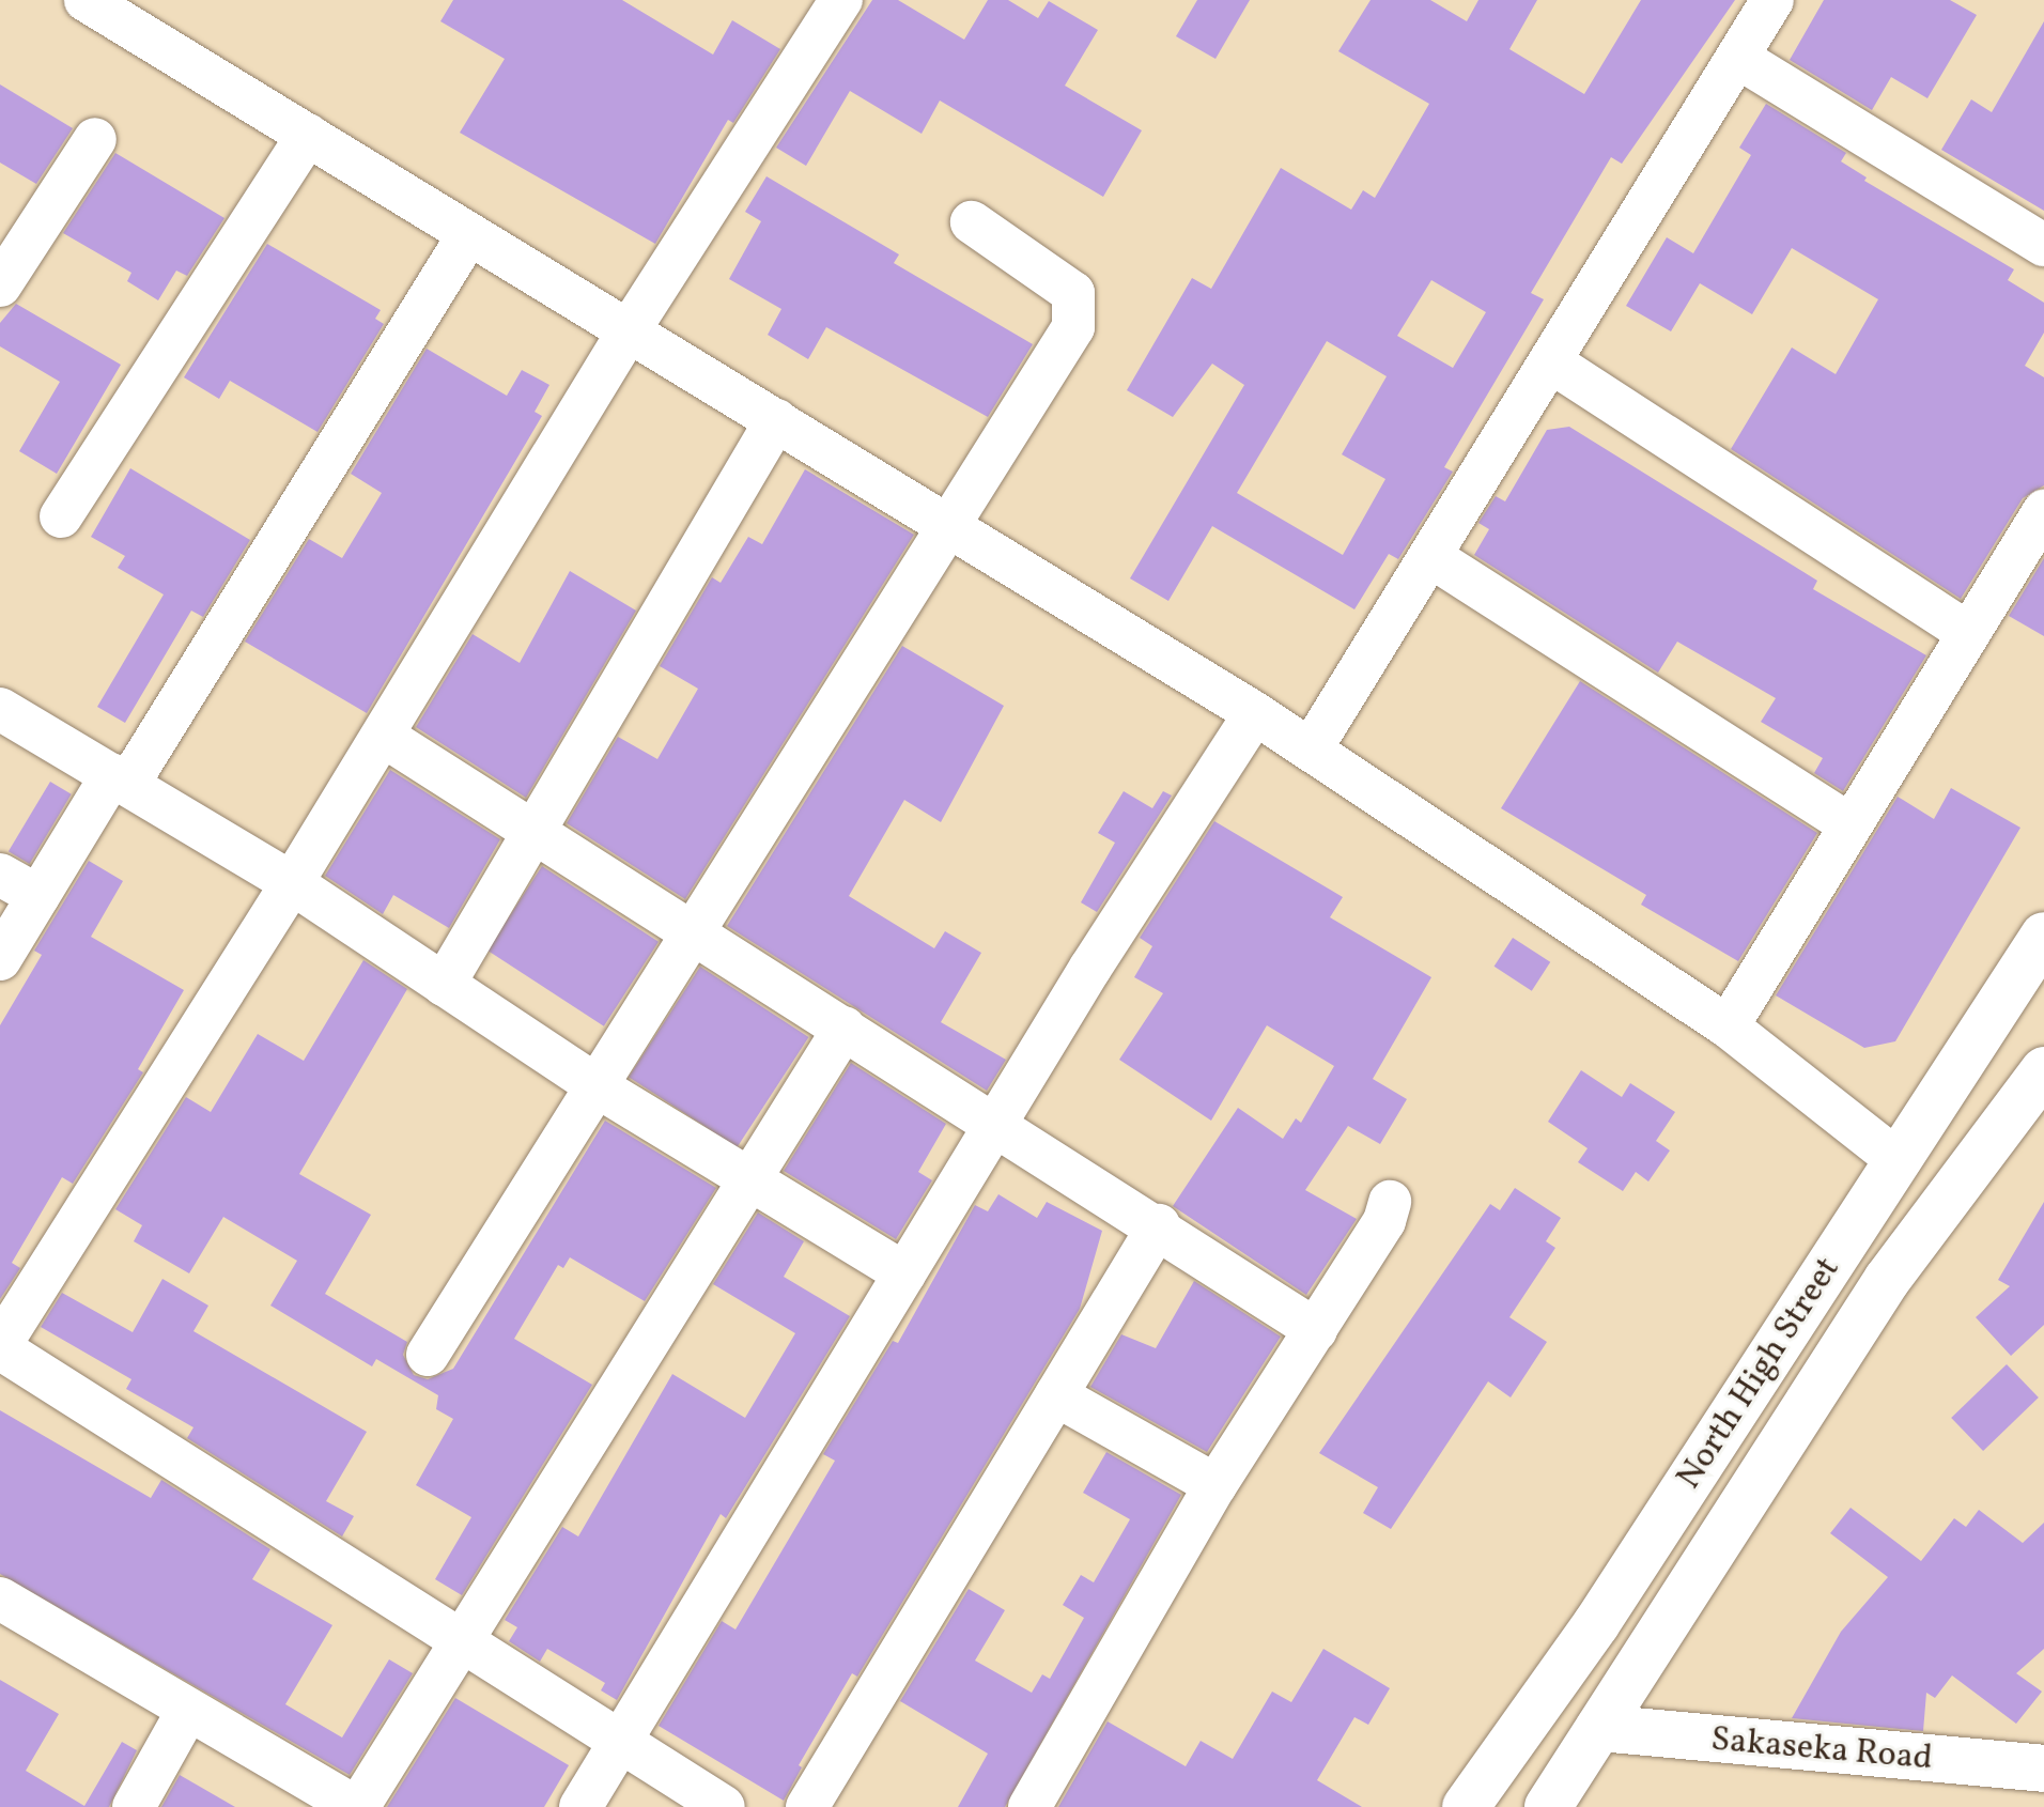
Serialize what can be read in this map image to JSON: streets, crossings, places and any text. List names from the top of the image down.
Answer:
{
  "streets": {
    "main road": ["North High Street", "Sakaseka Road"]
  },
  "crossings": [
    ["North High Street", "Sakaseka Road"]
  ]
}
